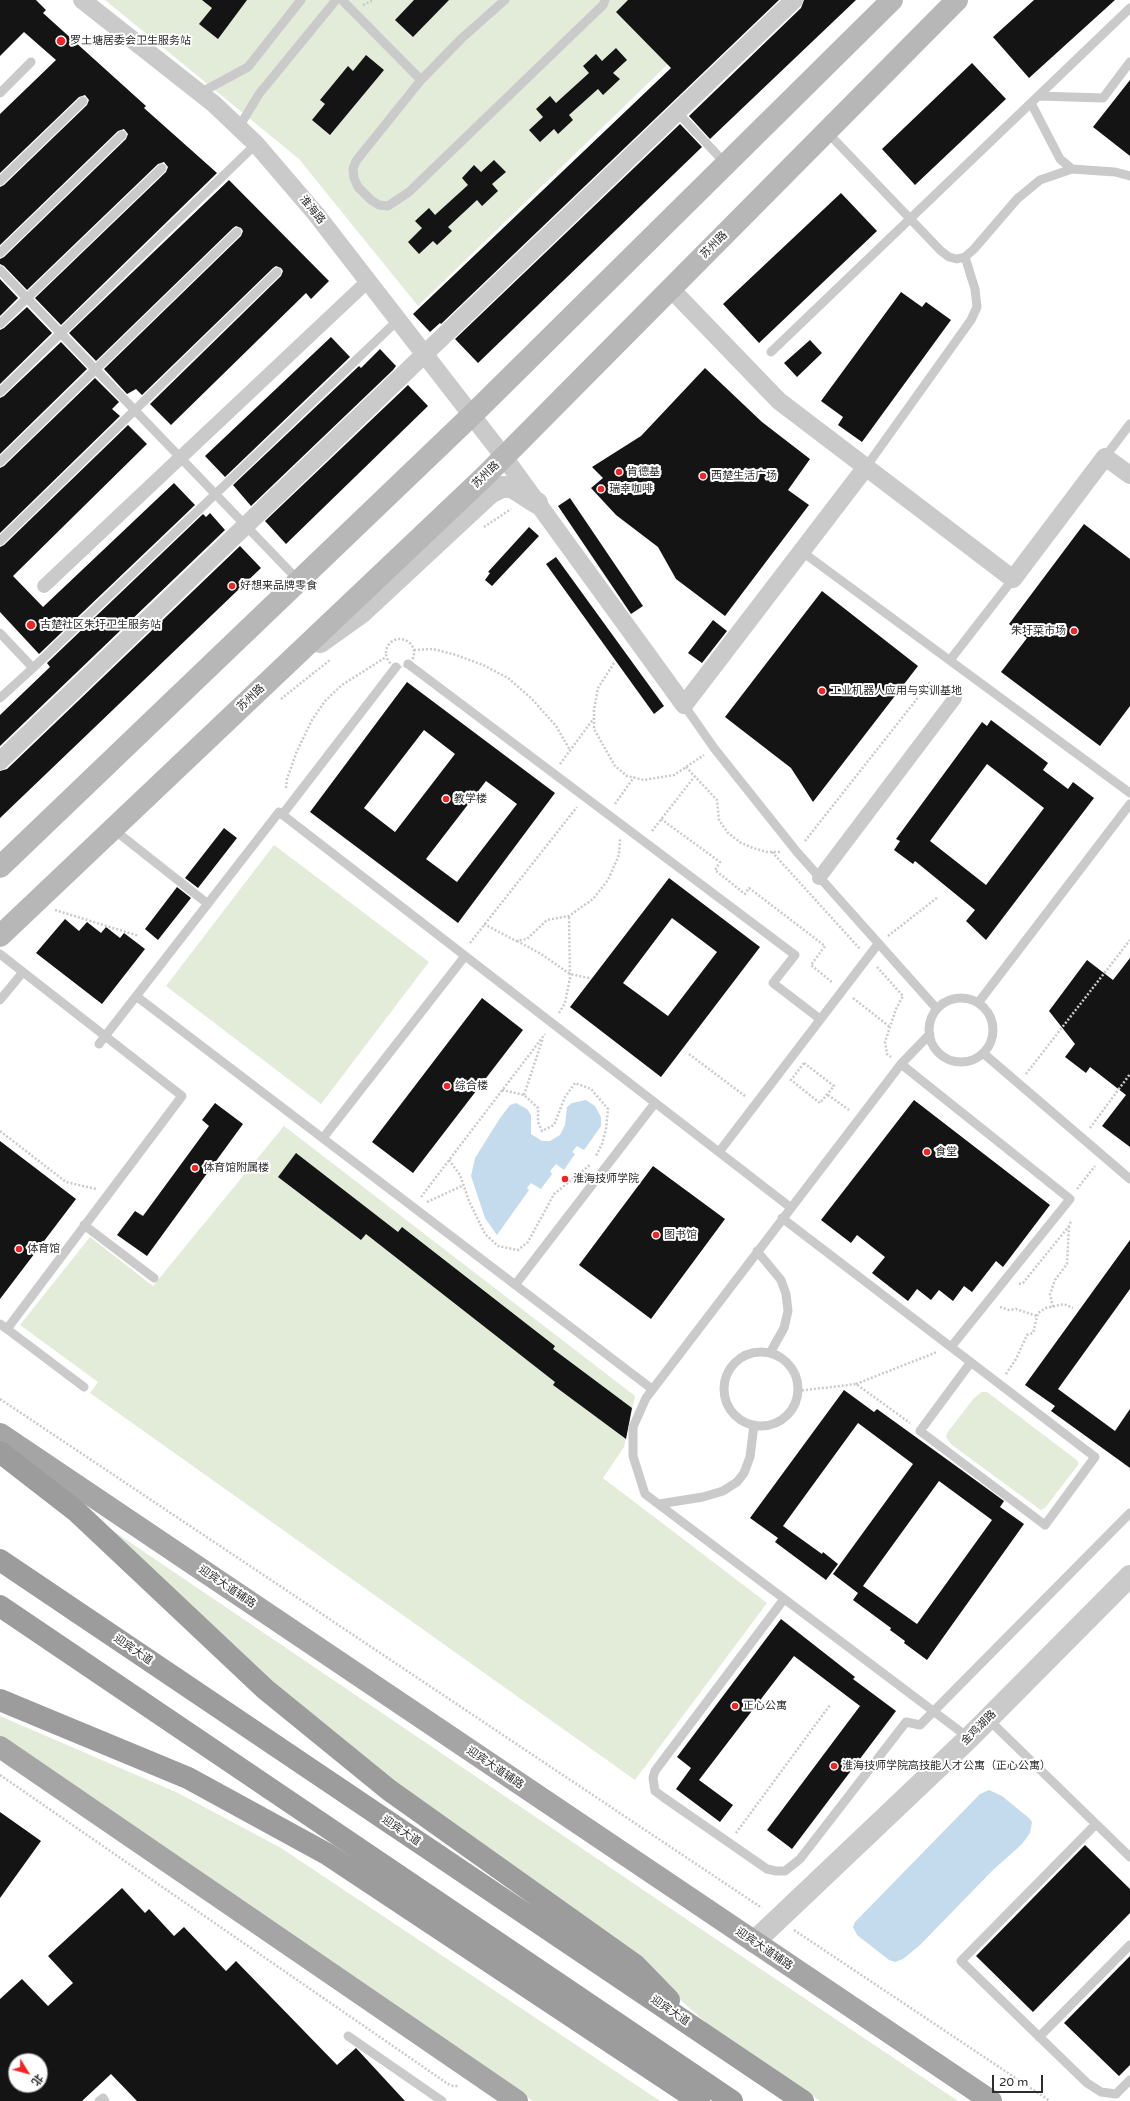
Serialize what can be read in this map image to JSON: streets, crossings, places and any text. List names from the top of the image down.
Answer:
{
  "streets": {
    "highway": ["迎宾大道"],
    "main road": ["苏州路", "迎宾大道辅路"],
    "street": ["淮海路", "金鸡湖路"]
  },
  "crossings": [
    ["淮海路", "苏州路"],
    ["迎宾大道辅路", "金鸡湖路"]
  ],
  "places": [
    "罗土塘居委会卫生服务站",
    "肯德基",
    "西楚生活广场",
    "瑞幸咖啡",
    "好想来品牌零食",
    "古楚社区朱圩卫生服务站",
    "朱圩菜市场",
    "工业机器人应用与实训基地",
    "教学楼",
    "综合楼",
    "食堂",
    "体育馆附属楼",
    "淮海技师学院",
    "图书馆",
    "体育馆",
    "正心公寓",
    "淮海技师学院高技能人才公寓（正心公寓）"
  ],
  "scale_bar": "20 m",
  "north": "bottom right"
}
